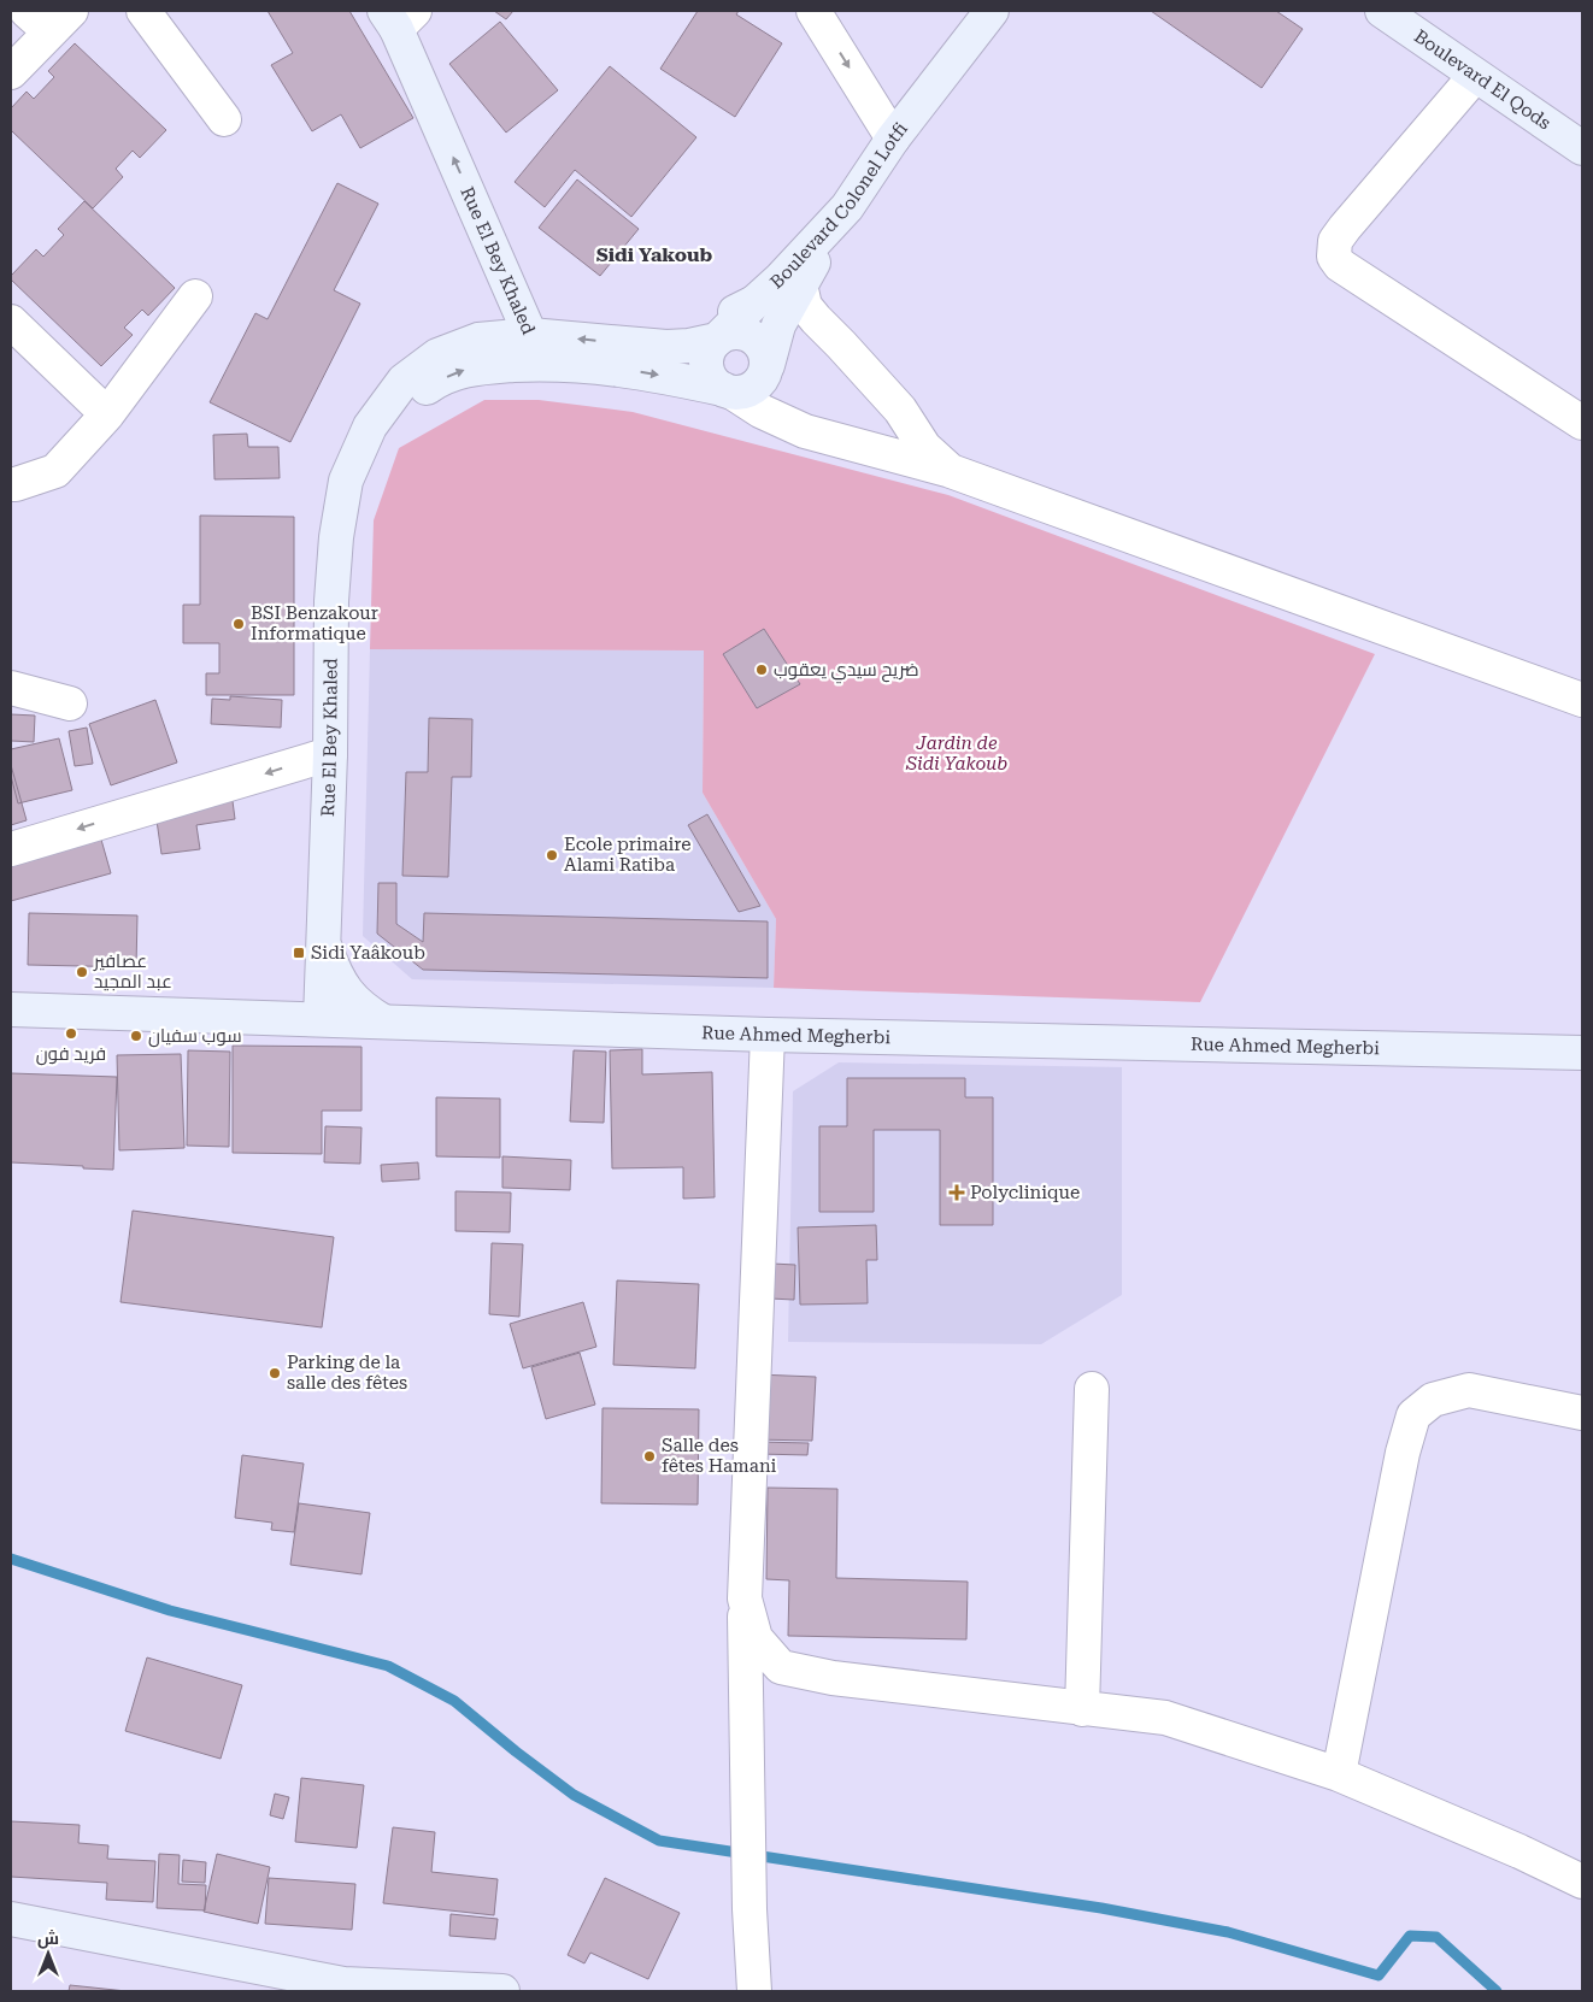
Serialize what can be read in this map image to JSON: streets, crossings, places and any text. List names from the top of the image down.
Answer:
{
  "streets": {
    "main road": [
      "Boulevard El Qods",
      "Boulevard Colonel Lotfi",
      "Rue El Bey Khaled",
      "Rue Ahmed Megherbi"
    ]
  },
  "crossings": [
    ["Rue El Bey Khaled", "Rue Ahmed Megherbi"]
  ],
  "districts": ["Sidi Yakoub"],
  "parks": ["Jardin de Sidi Yakoub"],
  "places": {
    "other": [
      "BSI Benzakour Informatique",
      "ضريح سيدي يعقوب",
      "Ecole primaire Alami Ratiba",
      "عصافير عبد المجيد",
      "فريد فون",
      "سوب سفيان",
      "Parking de la salle des fêtes",
      "Salle des fêtes Hamani"
    ],
    "transit": ["Sidi Yaâkoub"],
    "health": ["Polyclinique"]
  },
  "north": "top"
}
